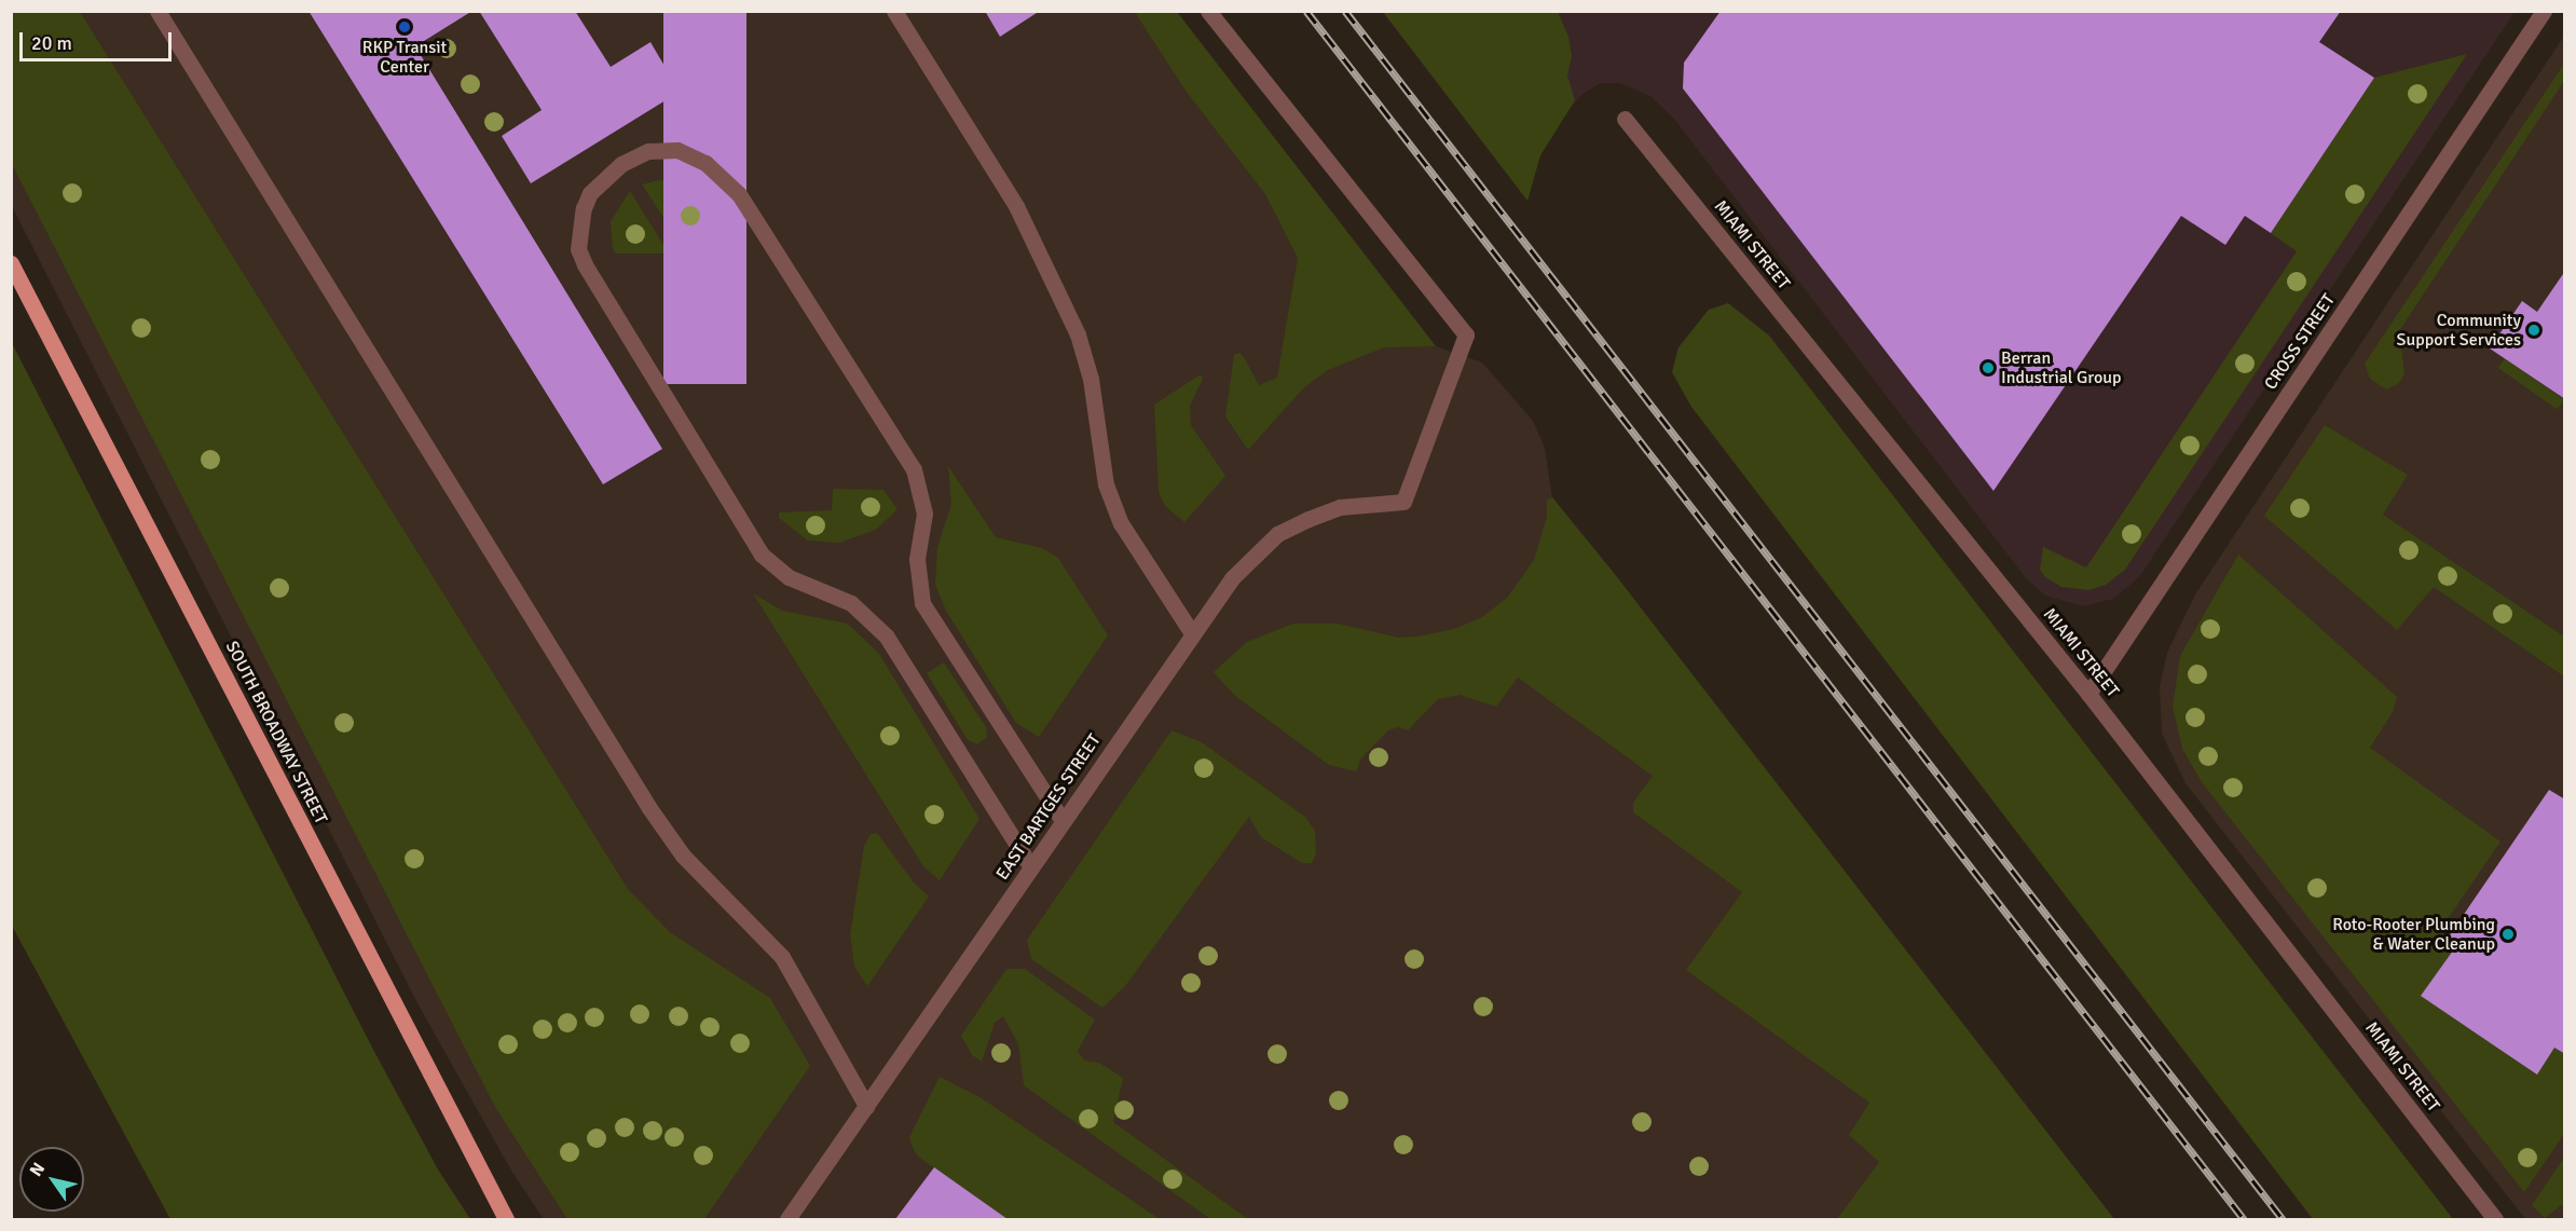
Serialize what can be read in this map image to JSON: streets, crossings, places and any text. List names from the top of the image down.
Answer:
{
  "streets": {
    "main road": ["SOUTH BROADWAY STREET"],
    "street": ["MIAMI STREET", "CROSS STREET", "EAST BARTGES STREET"]
  },
  "crossings": [
    ["MIAMI STREET", "CROSS STREET"]
  ],
  "places": [
    "RKP Transit Center",
    "Community Support Services",
    "Berran Industrial Group",
    "Roto-Rooter Plumbing & Water Cleanup"
  ],
  "scale_bar": "20 m",
  "north": "top left"
}
